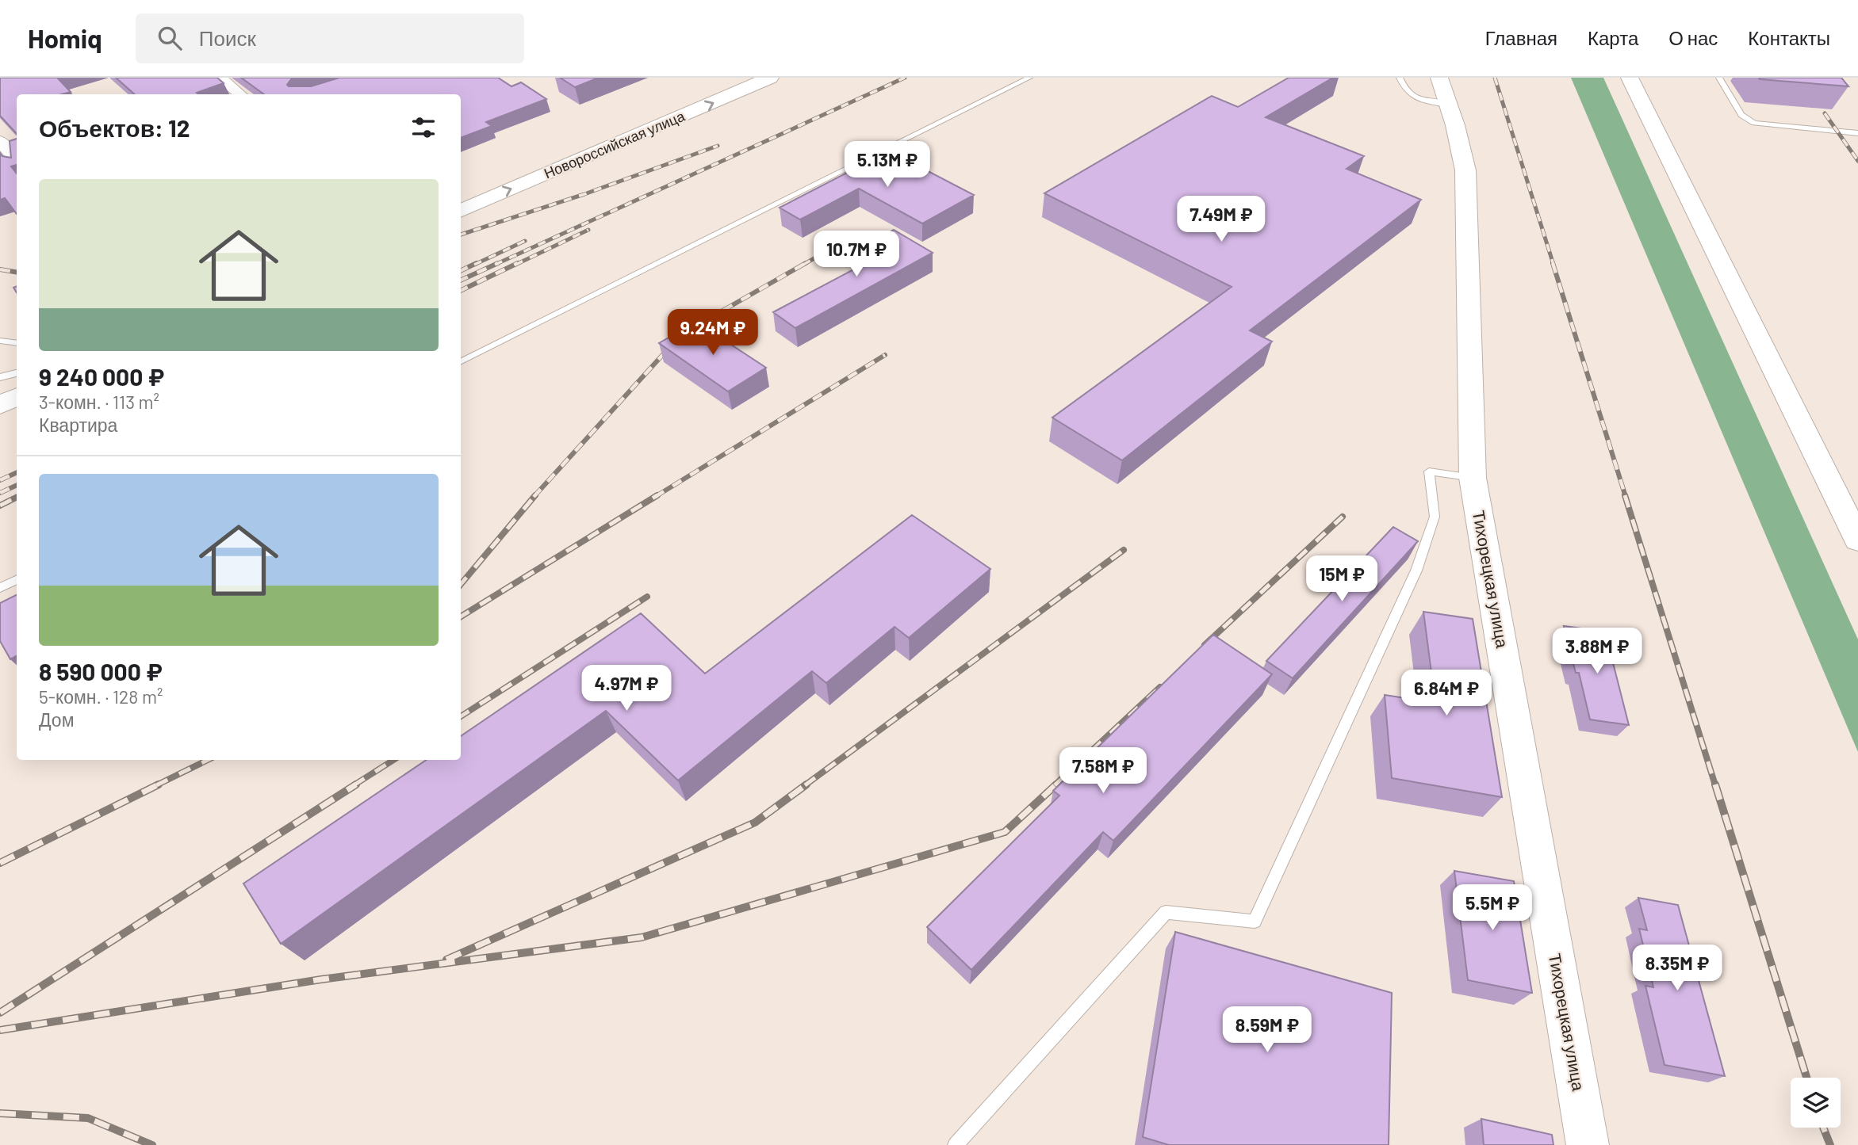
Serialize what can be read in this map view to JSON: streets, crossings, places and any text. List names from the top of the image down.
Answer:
{
  "streets": {
    "street": ["Новороссийская улица", "Тихорецкая улица"]
  },
  "one_way": ["Новороссийская улица"],
  "page": {
    "header": "Homiq",
    "search": "Поиск",
    "nav": [
      "Главная",
      "Карта",
      "О нас",
      "Контакты"
    ],
    "heading": "Объектов: 12",
    "price": [
      "5.13M ₽",
      "7.49M ₽",
      "10.7M ₽",
      "9.24M ₽",
      "15M ₽",
      "3.88M ₽",
      "4.97M ₽",
      "6.84M ₽",
      "7.58M ₽",
      "5.5M ₽",
      "8.35M ₽",
      "8.59M ₽"
    ],
    "list": [
      {
        "name": "9 240 000 ₽",
        "note": "3-комн. · 113 m² · Квартира"
      },
      {
        "name": "8 590 000 ₽",
        "note": "5-комн. · 128 m² · Дом"
      }
    ]
  }
}
